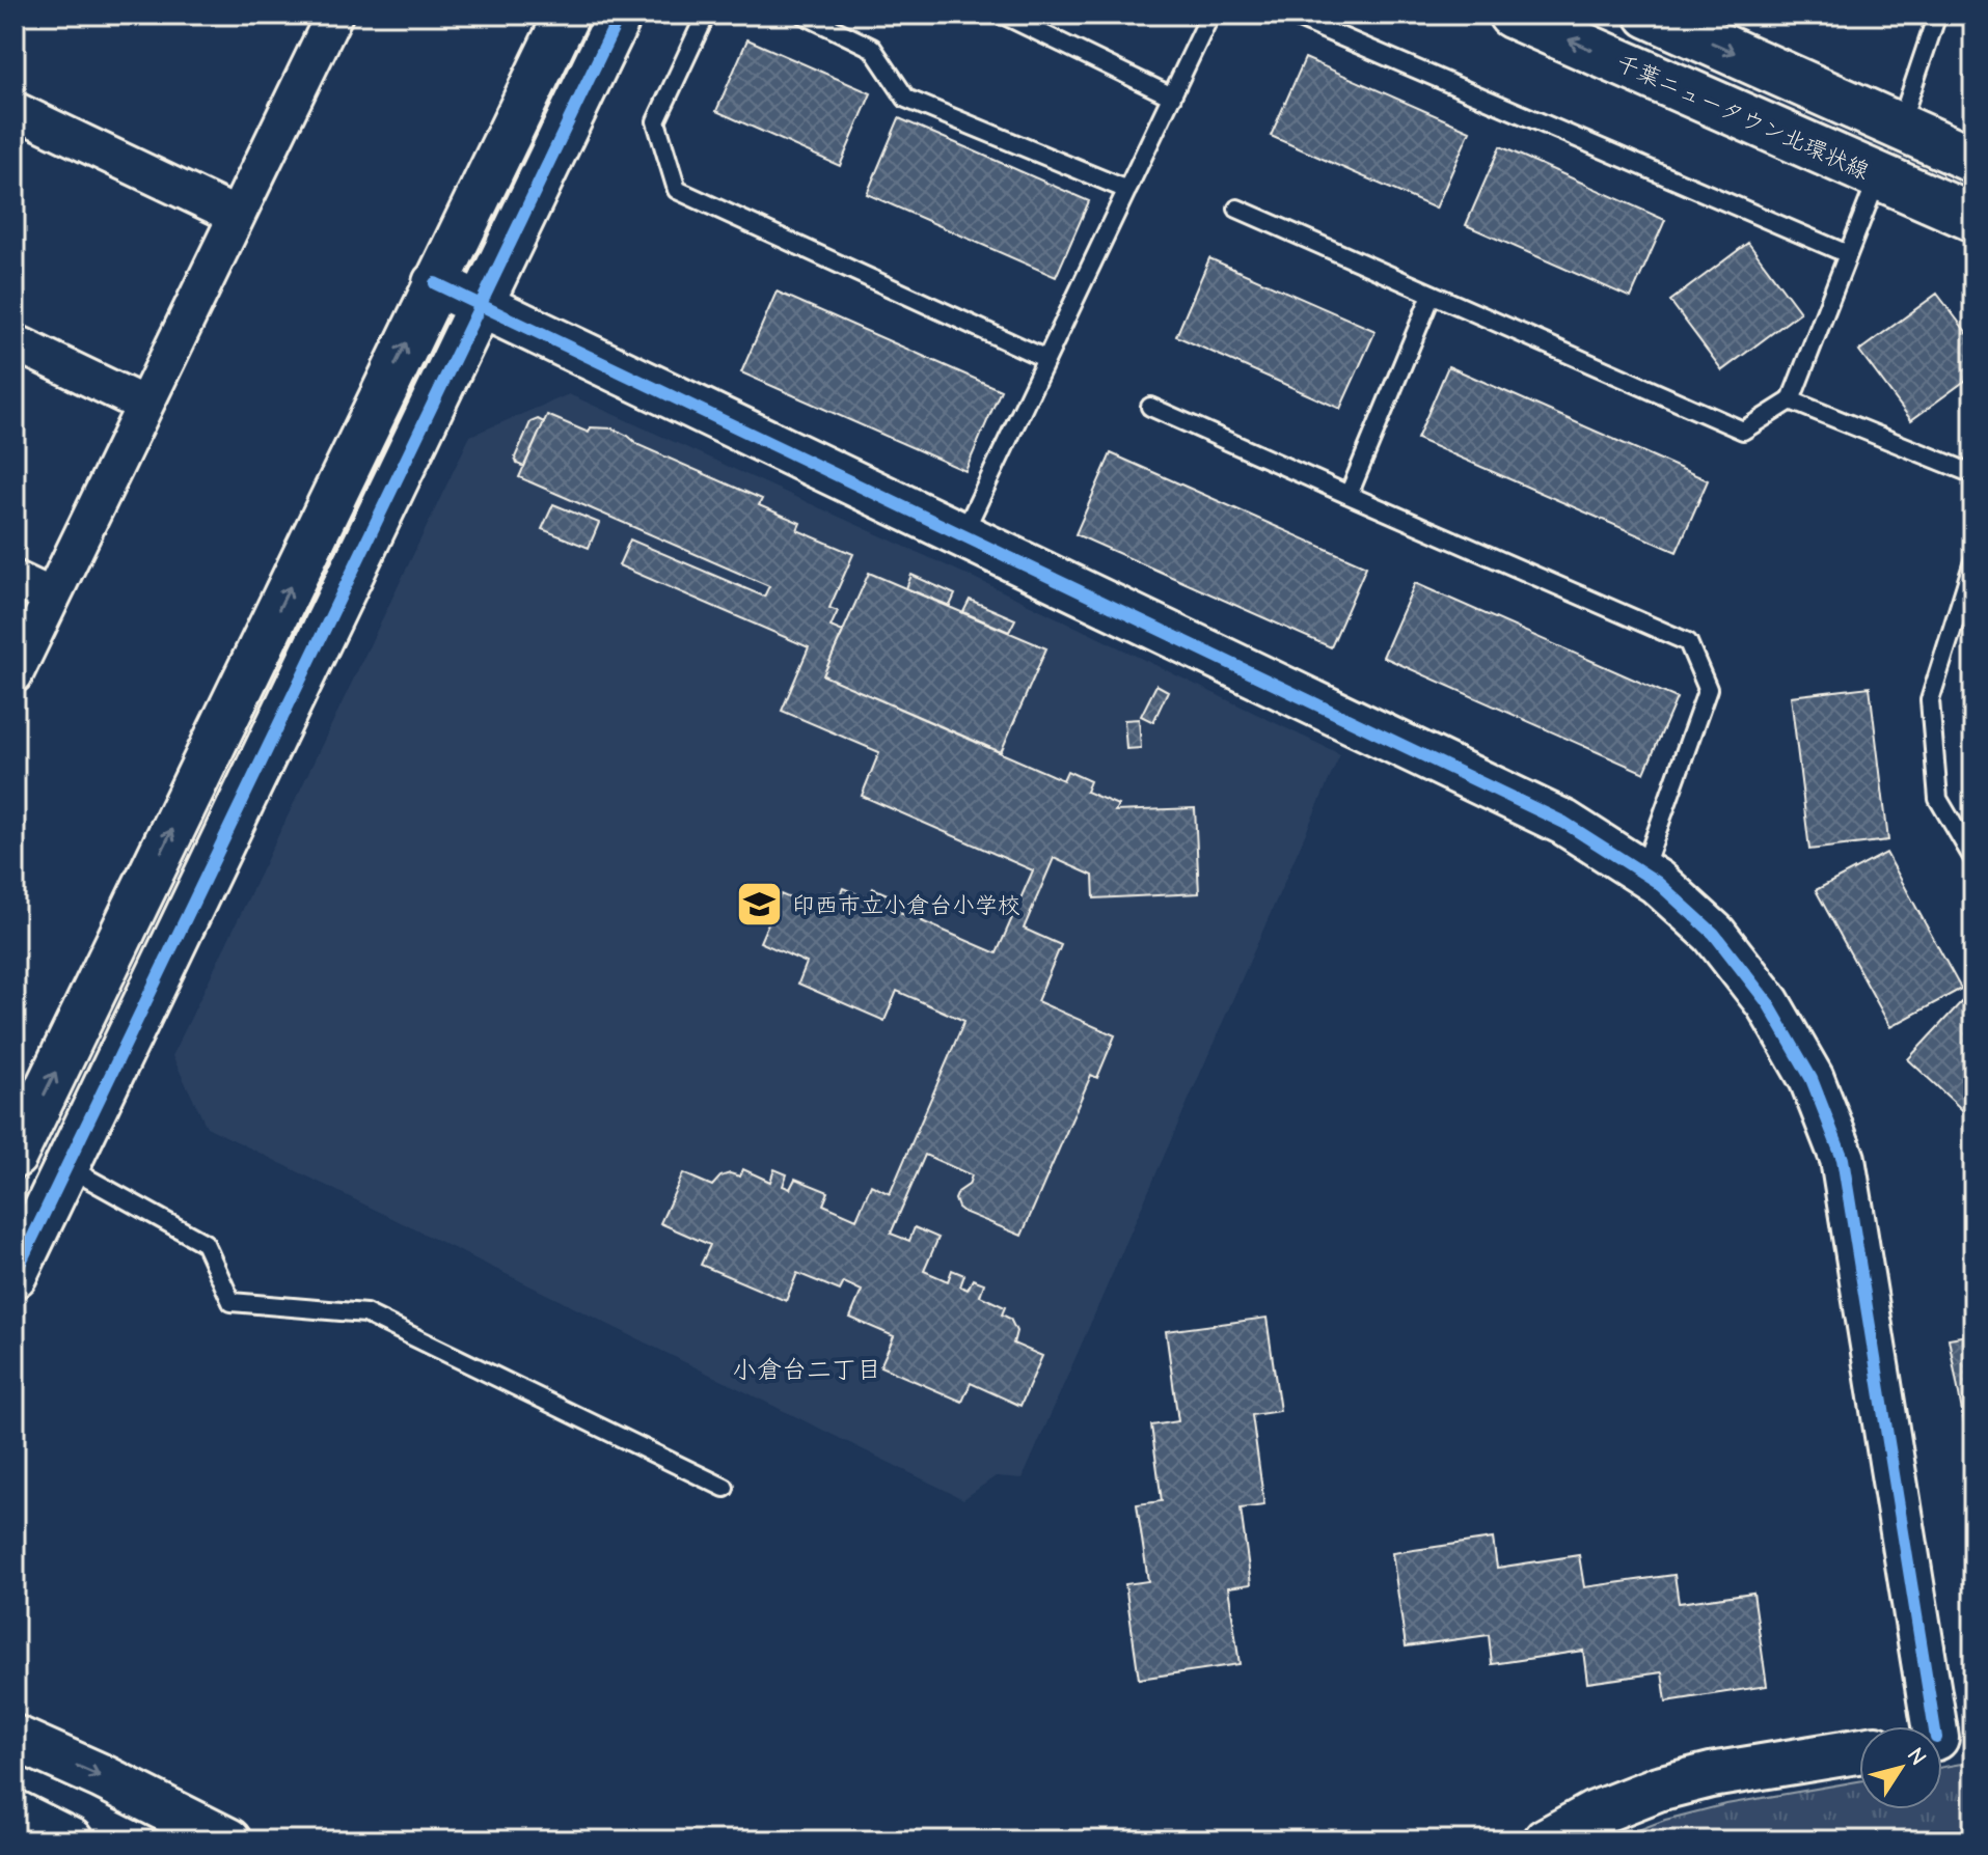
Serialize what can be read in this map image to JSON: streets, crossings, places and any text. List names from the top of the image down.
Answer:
{
  "streets": {
    "main road": ["千葉ニュータウン北環状線"]
  },
  "districts": ["小倉台二丁目"],
  "places": {
    "school or university": ["印西市立小倉台小学校"]
  },
  "north": "top right"
}
